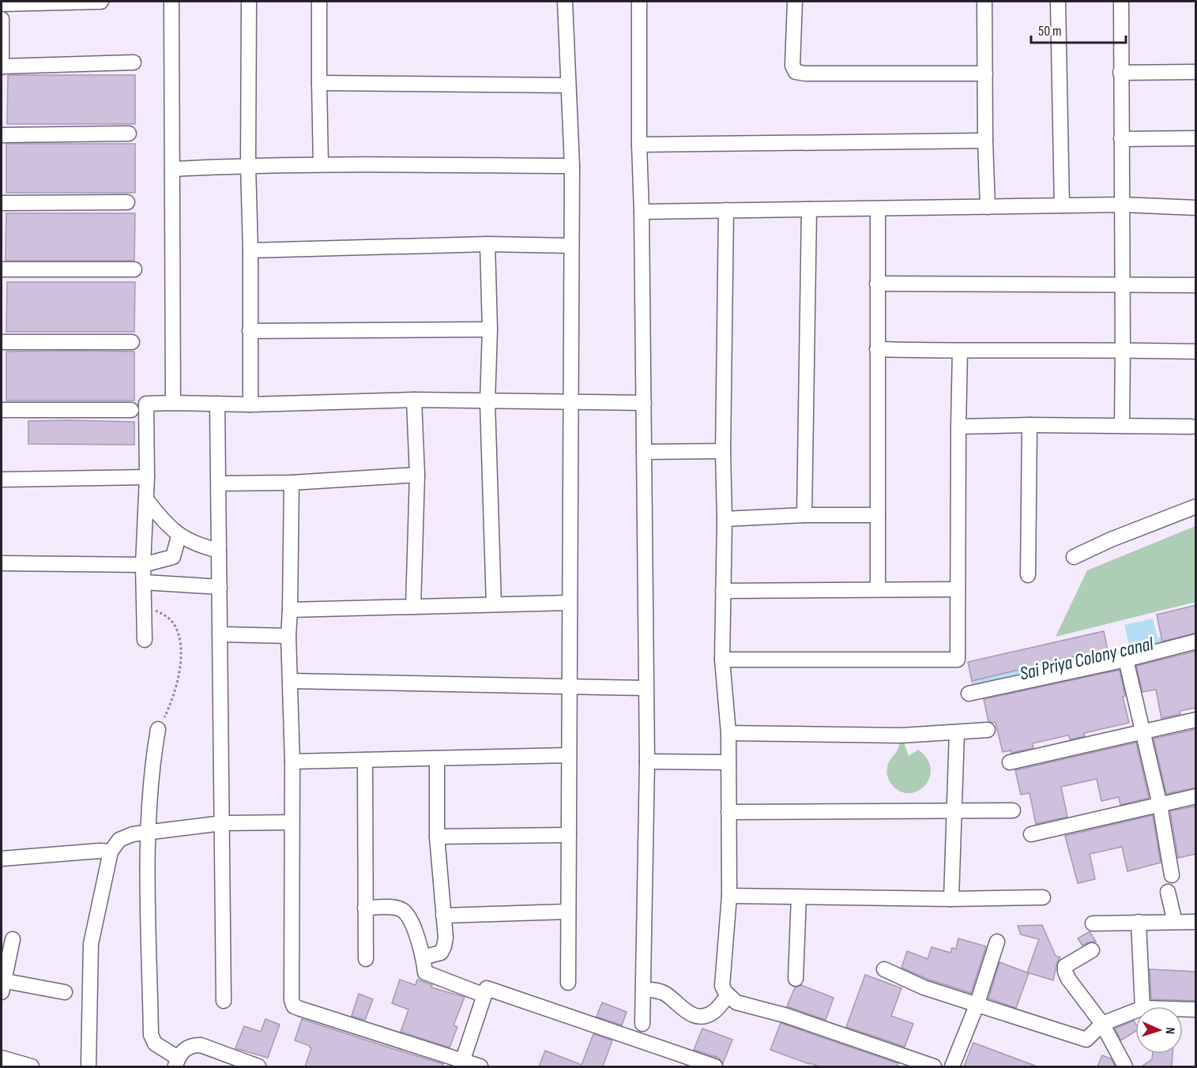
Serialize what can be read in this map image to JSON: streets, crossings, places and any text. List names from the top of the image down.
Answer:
{
  "water": ["Sai Priya Colony canal"],
  "scale_bar": "50 m",
  "north": "right"
}
